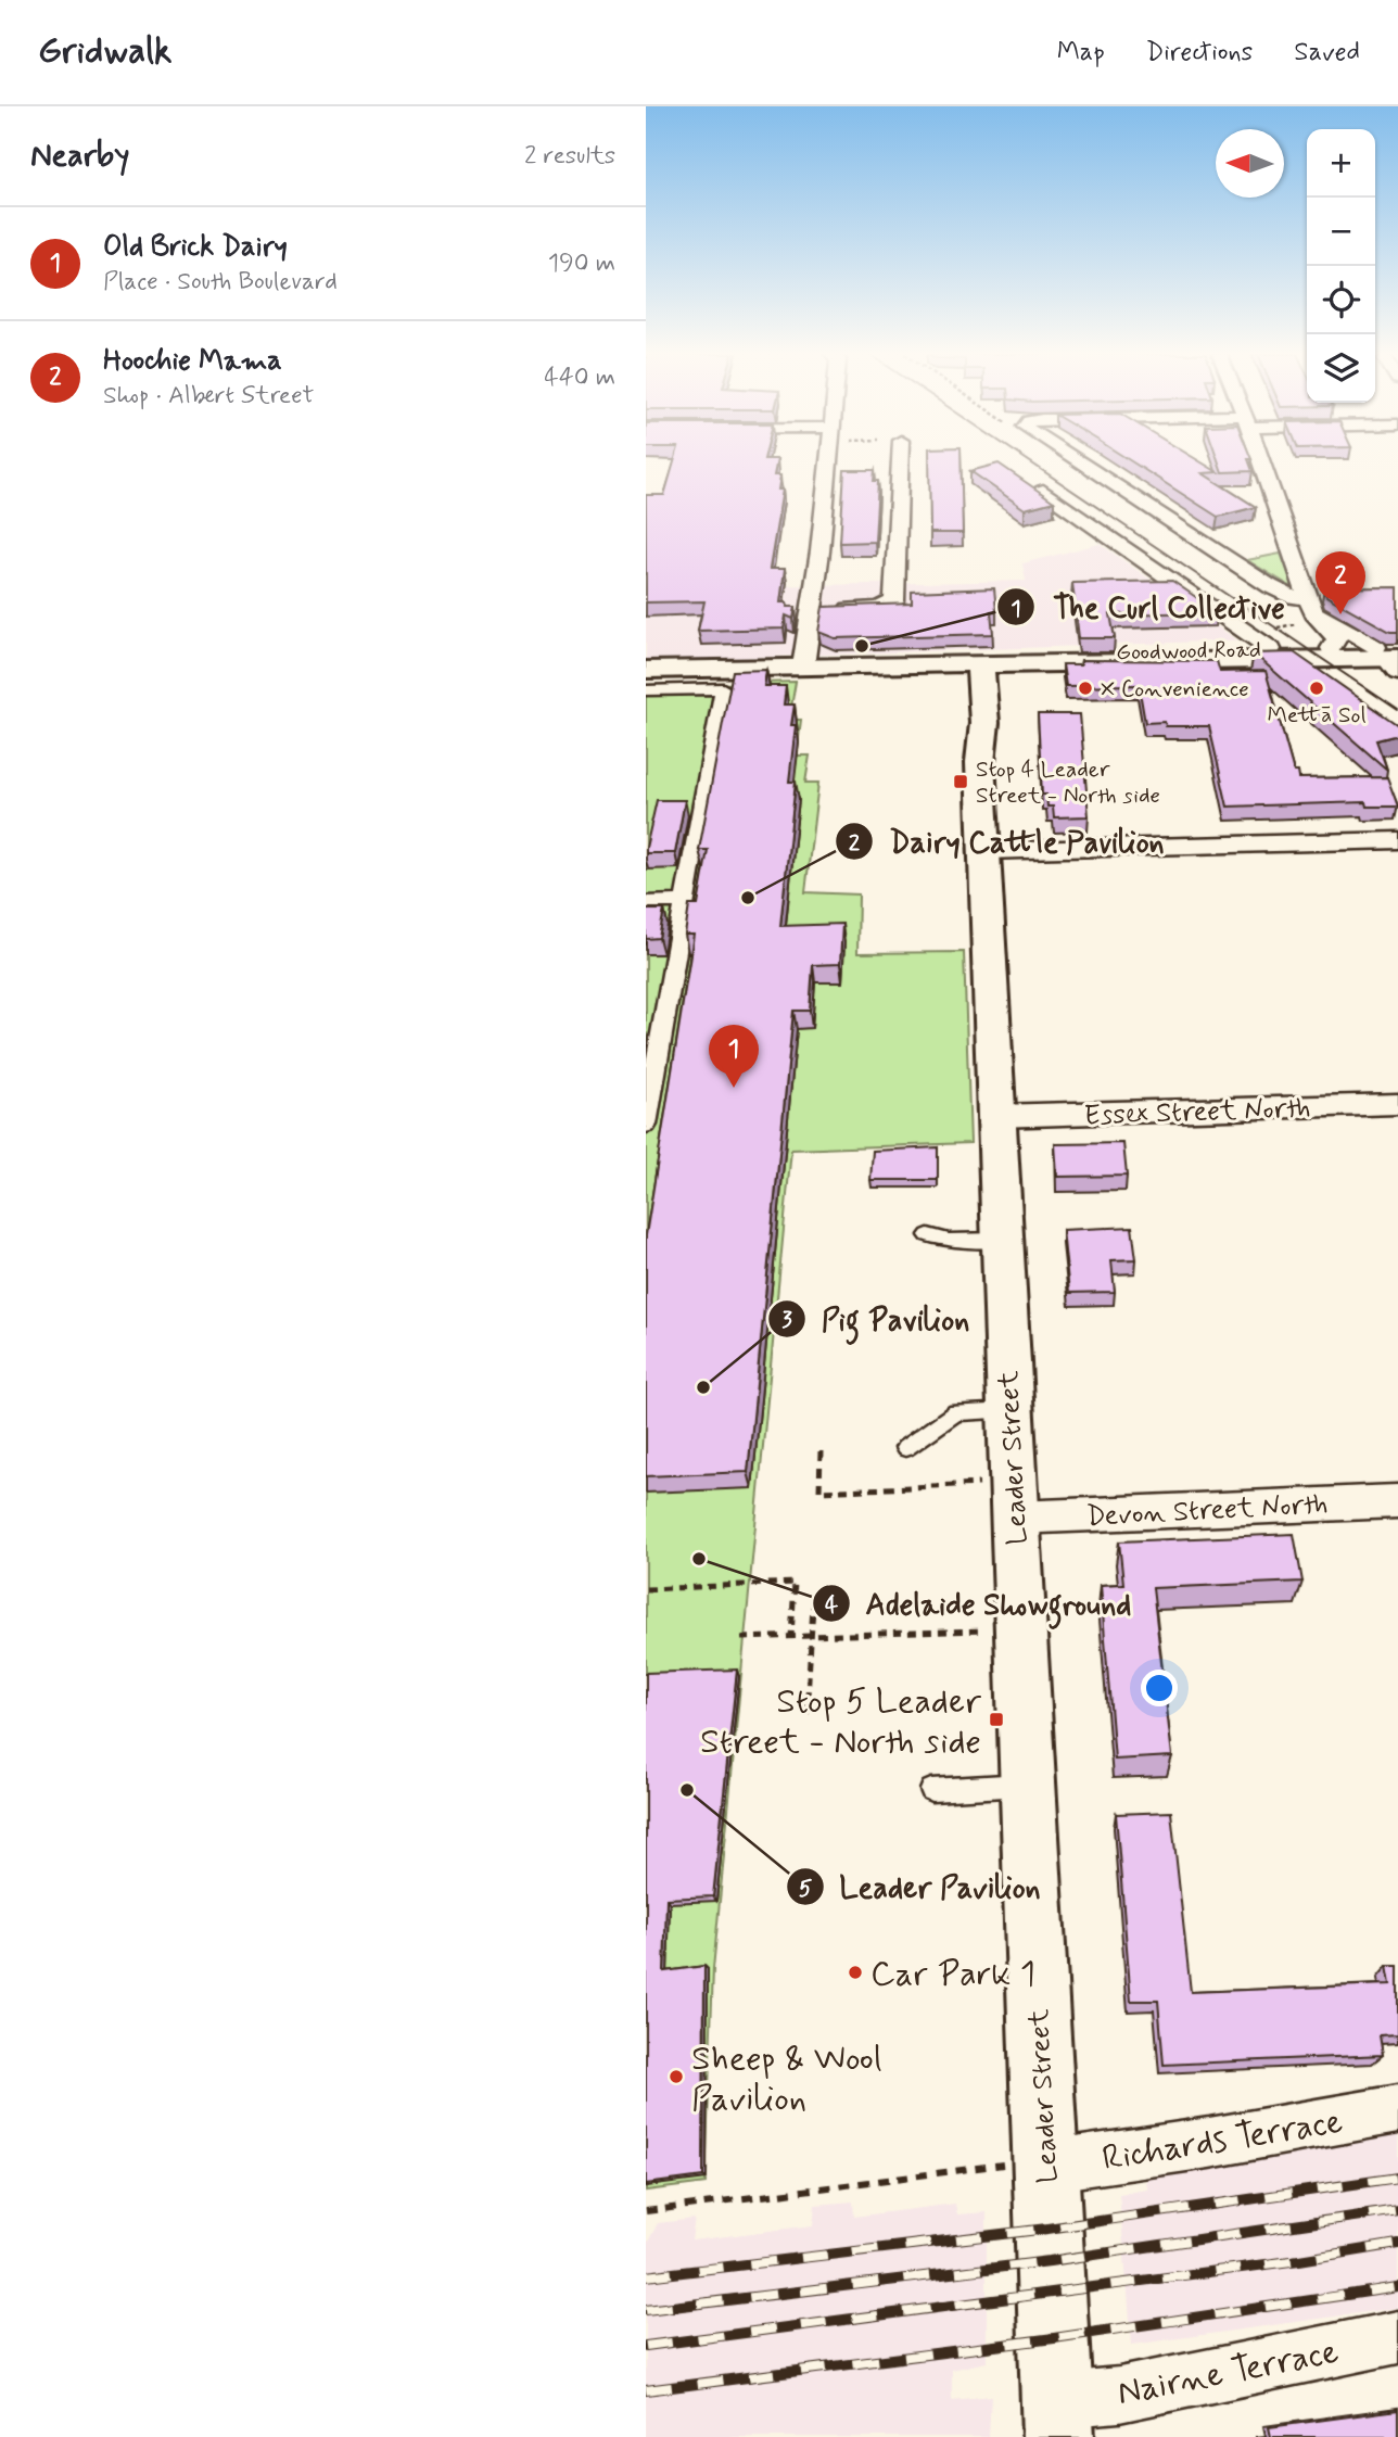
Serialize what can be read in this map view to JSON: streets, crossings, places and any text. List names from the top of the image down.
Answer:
{
  "streets": {
    "main road": ["Goodwood Road", "Leader Street"],
    "street": [
      "Essex Street North",
      "Devon Street North",
      "Richards Terrace",
      "Nairne Terrace"
    ]
  },
  "crossings": [
    ["Goodwood Road", "Leader Street"],
    ["Essex Street North", "Leader Street"],
    ["Leader Street", "Devon Street North"],
    ["Leader Street", "Richards Terrace"],
    ["Leader Street", "Nairne Terrace"]
  ],
  "places": {
    "other": [
      "The Curl Collective",
      "X Convenience",
      "Mettā Sol",
      "Dairy Cattle Pavilion",
      "Pig Pavilion",
      "Adelaide Showground",
      "Leader Pavilion",
      "Car Park 1",
      "Sheep & Wool Pavilion"
    ],
    "transit": ["Stop 4 Leader Street - North side", "Stop 5 Leader Street - North side"]
  },
  "north": "left",
  "page": {
    "header": "Gridwalk",
    "nav": ["Map", "Directions", "Saved"],
    "heading": ["Nearby", "2 results"],
    "map_buttons": ["+", "−"],
    "list": [
      {
        "mark": "1",
        "name": "Old Brick Dairy",
        "note": "Place · South Boulevard",
        "value": "190 m"
      },
      {
        "mark": "2",
        "name": "Hoochie Mama",
        "note": "Shop · Albert Street",
        "value": "440 m"
      }
    ],
    "pins": ["2", "1"]
  }
}
